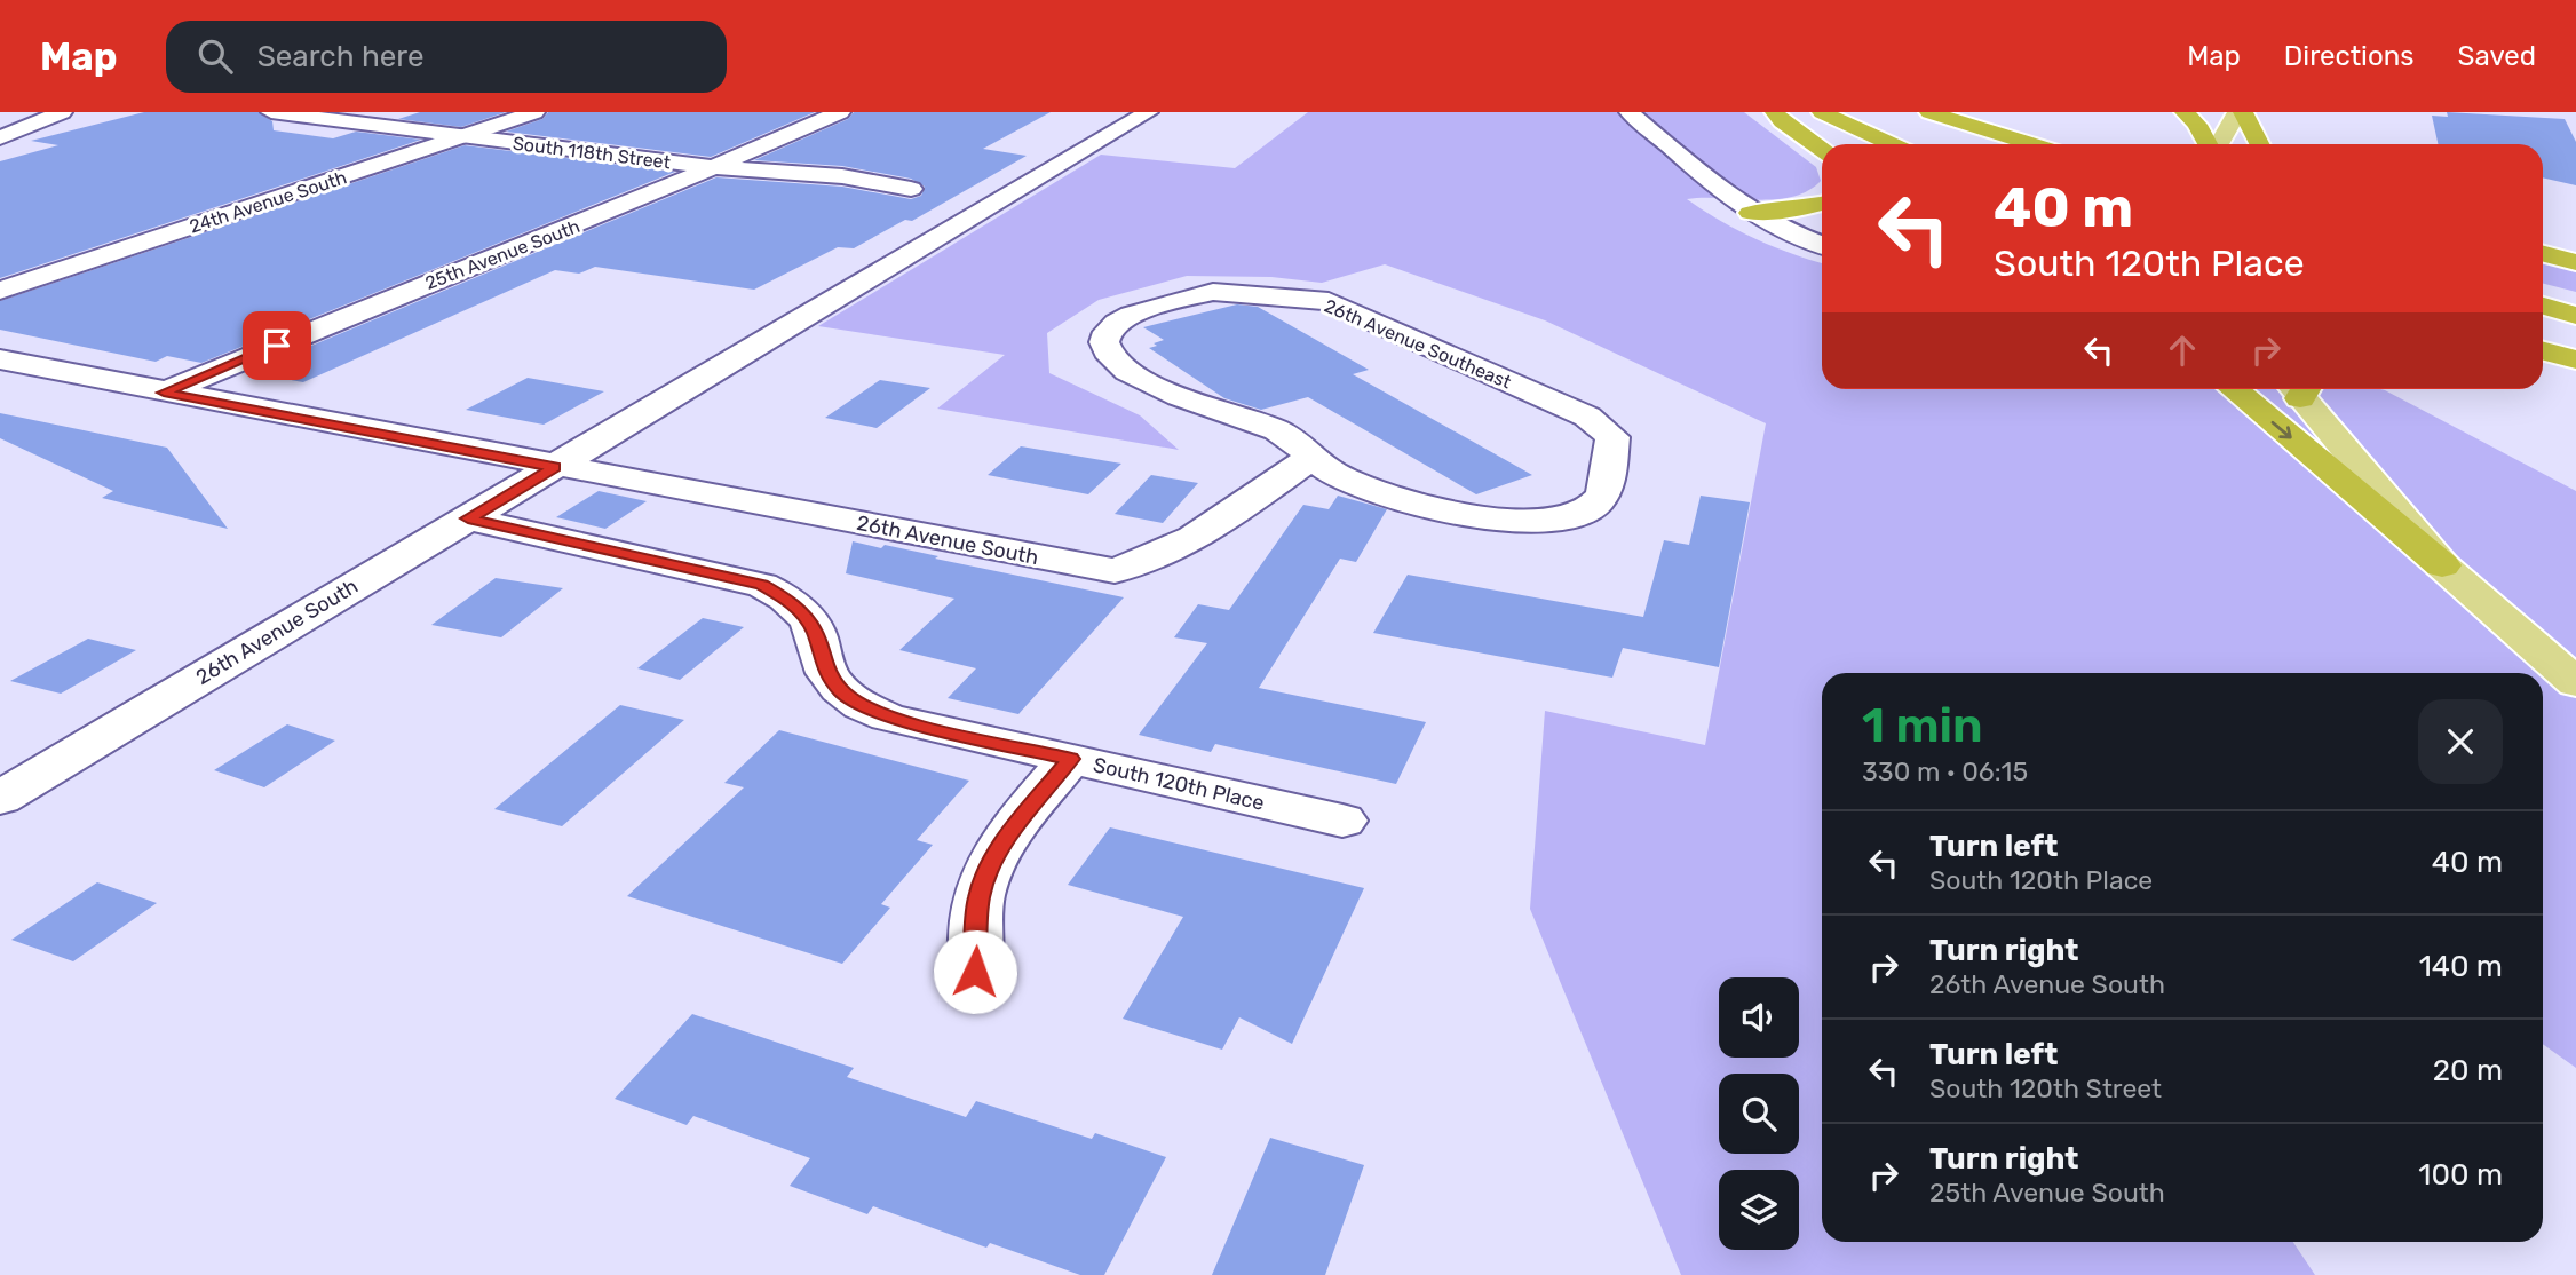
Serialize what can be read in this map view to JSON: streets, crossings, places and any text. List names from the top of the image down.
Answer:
{
  "streets": {
    "street": [
      "South 118th Street",
      "24th Avenue South",
      "25th Avenue South",
      "26th Avenue Southeast",
      "26th Avenue South",
      "South 120th Place"
    ]
  },
  "crossings": [
    ["South 118th Street", "24th Avenue South"],
    ["South 118th Street", "25th Avenue South"],
    ["26th Avenue Southeast", "26th Avenue South"],
    ["26th Avenue South", "South 120th Place"]
  ],
  "page": {
    "header": "Map",
    "search": "Search here",
    "nav": ["Map", "Directions", "Saved"],
    "turn": ["40 m", "South 120th Place"],
    "heading": ["1 min", "330 m · 06:15"],
    "list": [
      {
        "name": "Turn left",
        "note": "South 120th Place",
        "value": "40 m"
      },
      {
        "name": "Turn right",
        "note": "26th Avenue South",
        "value": "140 m"
      },
      {
        "name": "Turn left",
        "note": "South 120th Street",
        "value": "20 m"
      },
      {
        "name": "Turn right",
        "note": "25th Avenue South",
        "value": "100 m"
      }
    ]
  }
}
